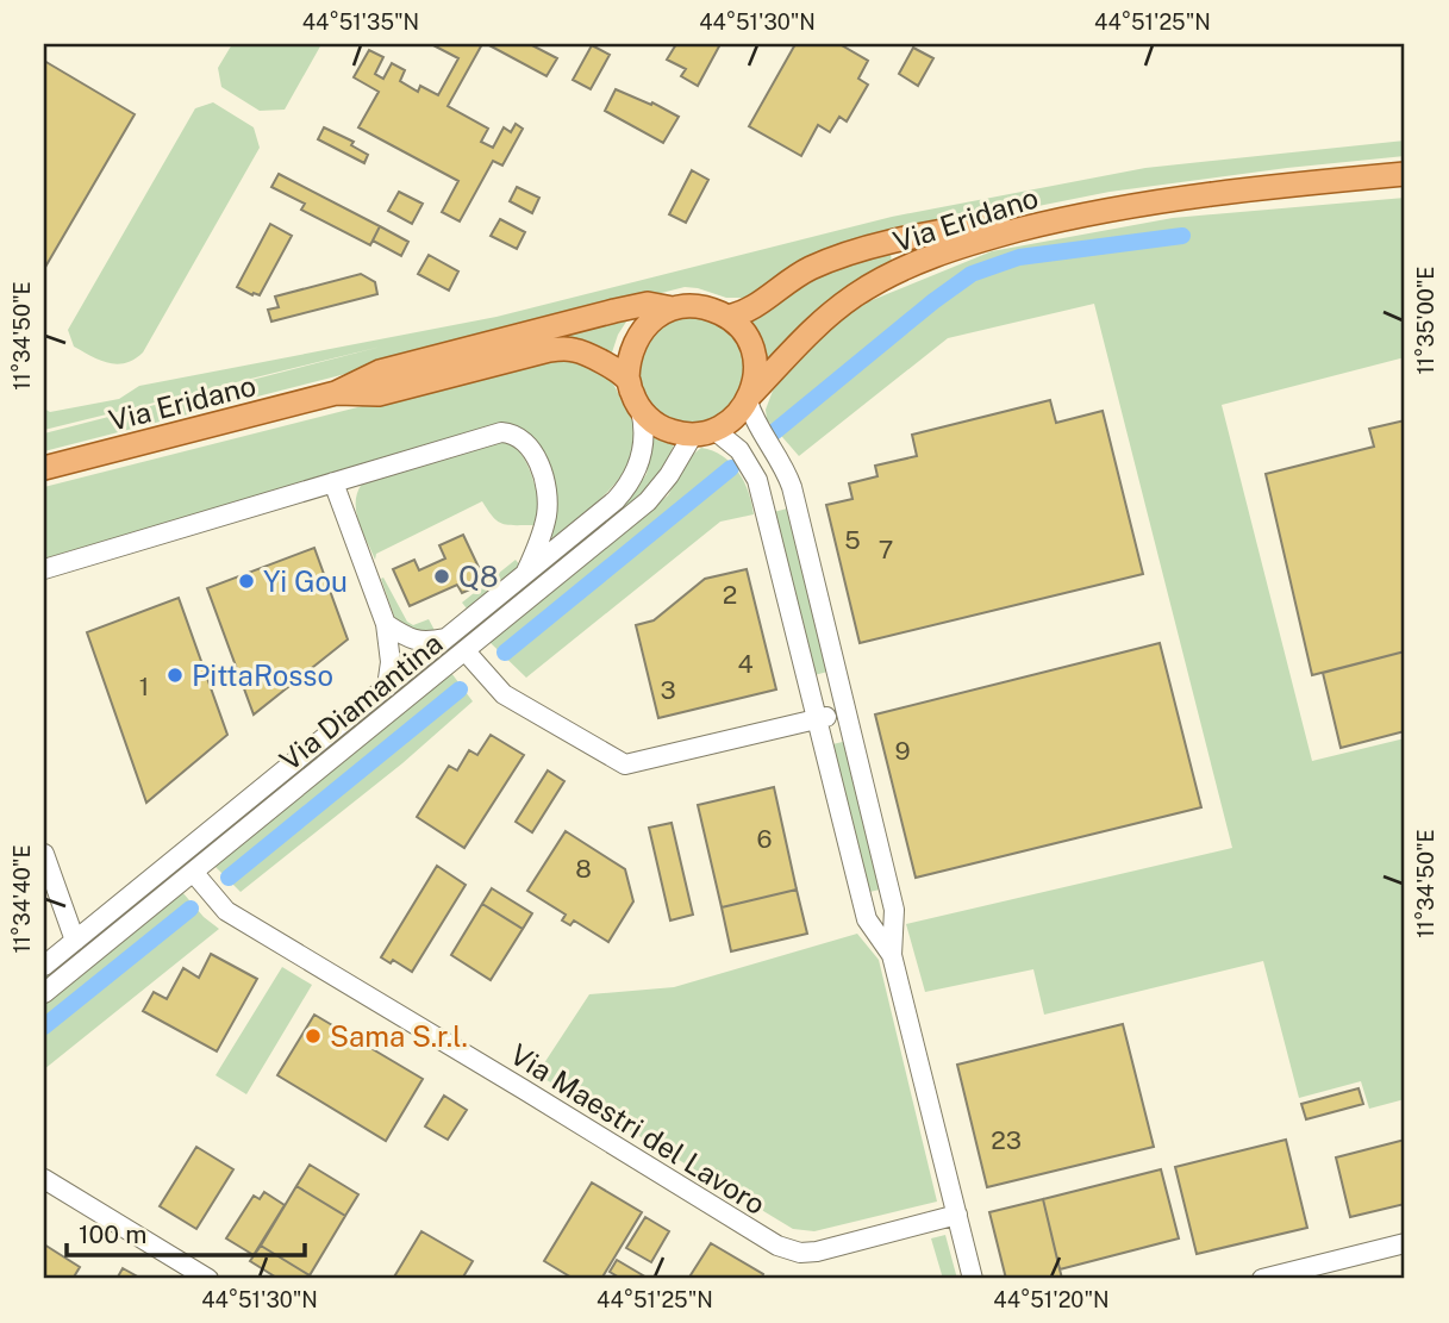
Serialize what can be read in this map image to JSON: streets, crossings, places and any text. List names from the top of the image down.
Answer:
{
  "streets": {
    "main road": ["Via Eridano"],
    "street": ["Via Diamantina", "Via Maestri del Lavoro"]
  },
  "crossings": [
    ["Via Eridano", "Via Diamantina"],
    ["Via Diamantina", "Via Maestri del Lavoro"]
  ],
  "places": [
    "Q8",
    "Yi Gou",
    "PittaRosso",
    "Sama S.r.l."
  ],
  "house_numbers": [
    "5",
    "7",
    "2",
    "4",
    "1",
    "3",
    "9",
    "6",
    "8",
    "23"
  ],
  "scale_bar": "100 m",
  "coordinates": [
    "44°51'35\"N",
    "44°51'30\"N",
    "44°51'25\"N",
    "11°35'00\"E",
    "11°34'50\"E",
    "11°34'40\"E",
    "44°51'20\"N"
  ]
}
